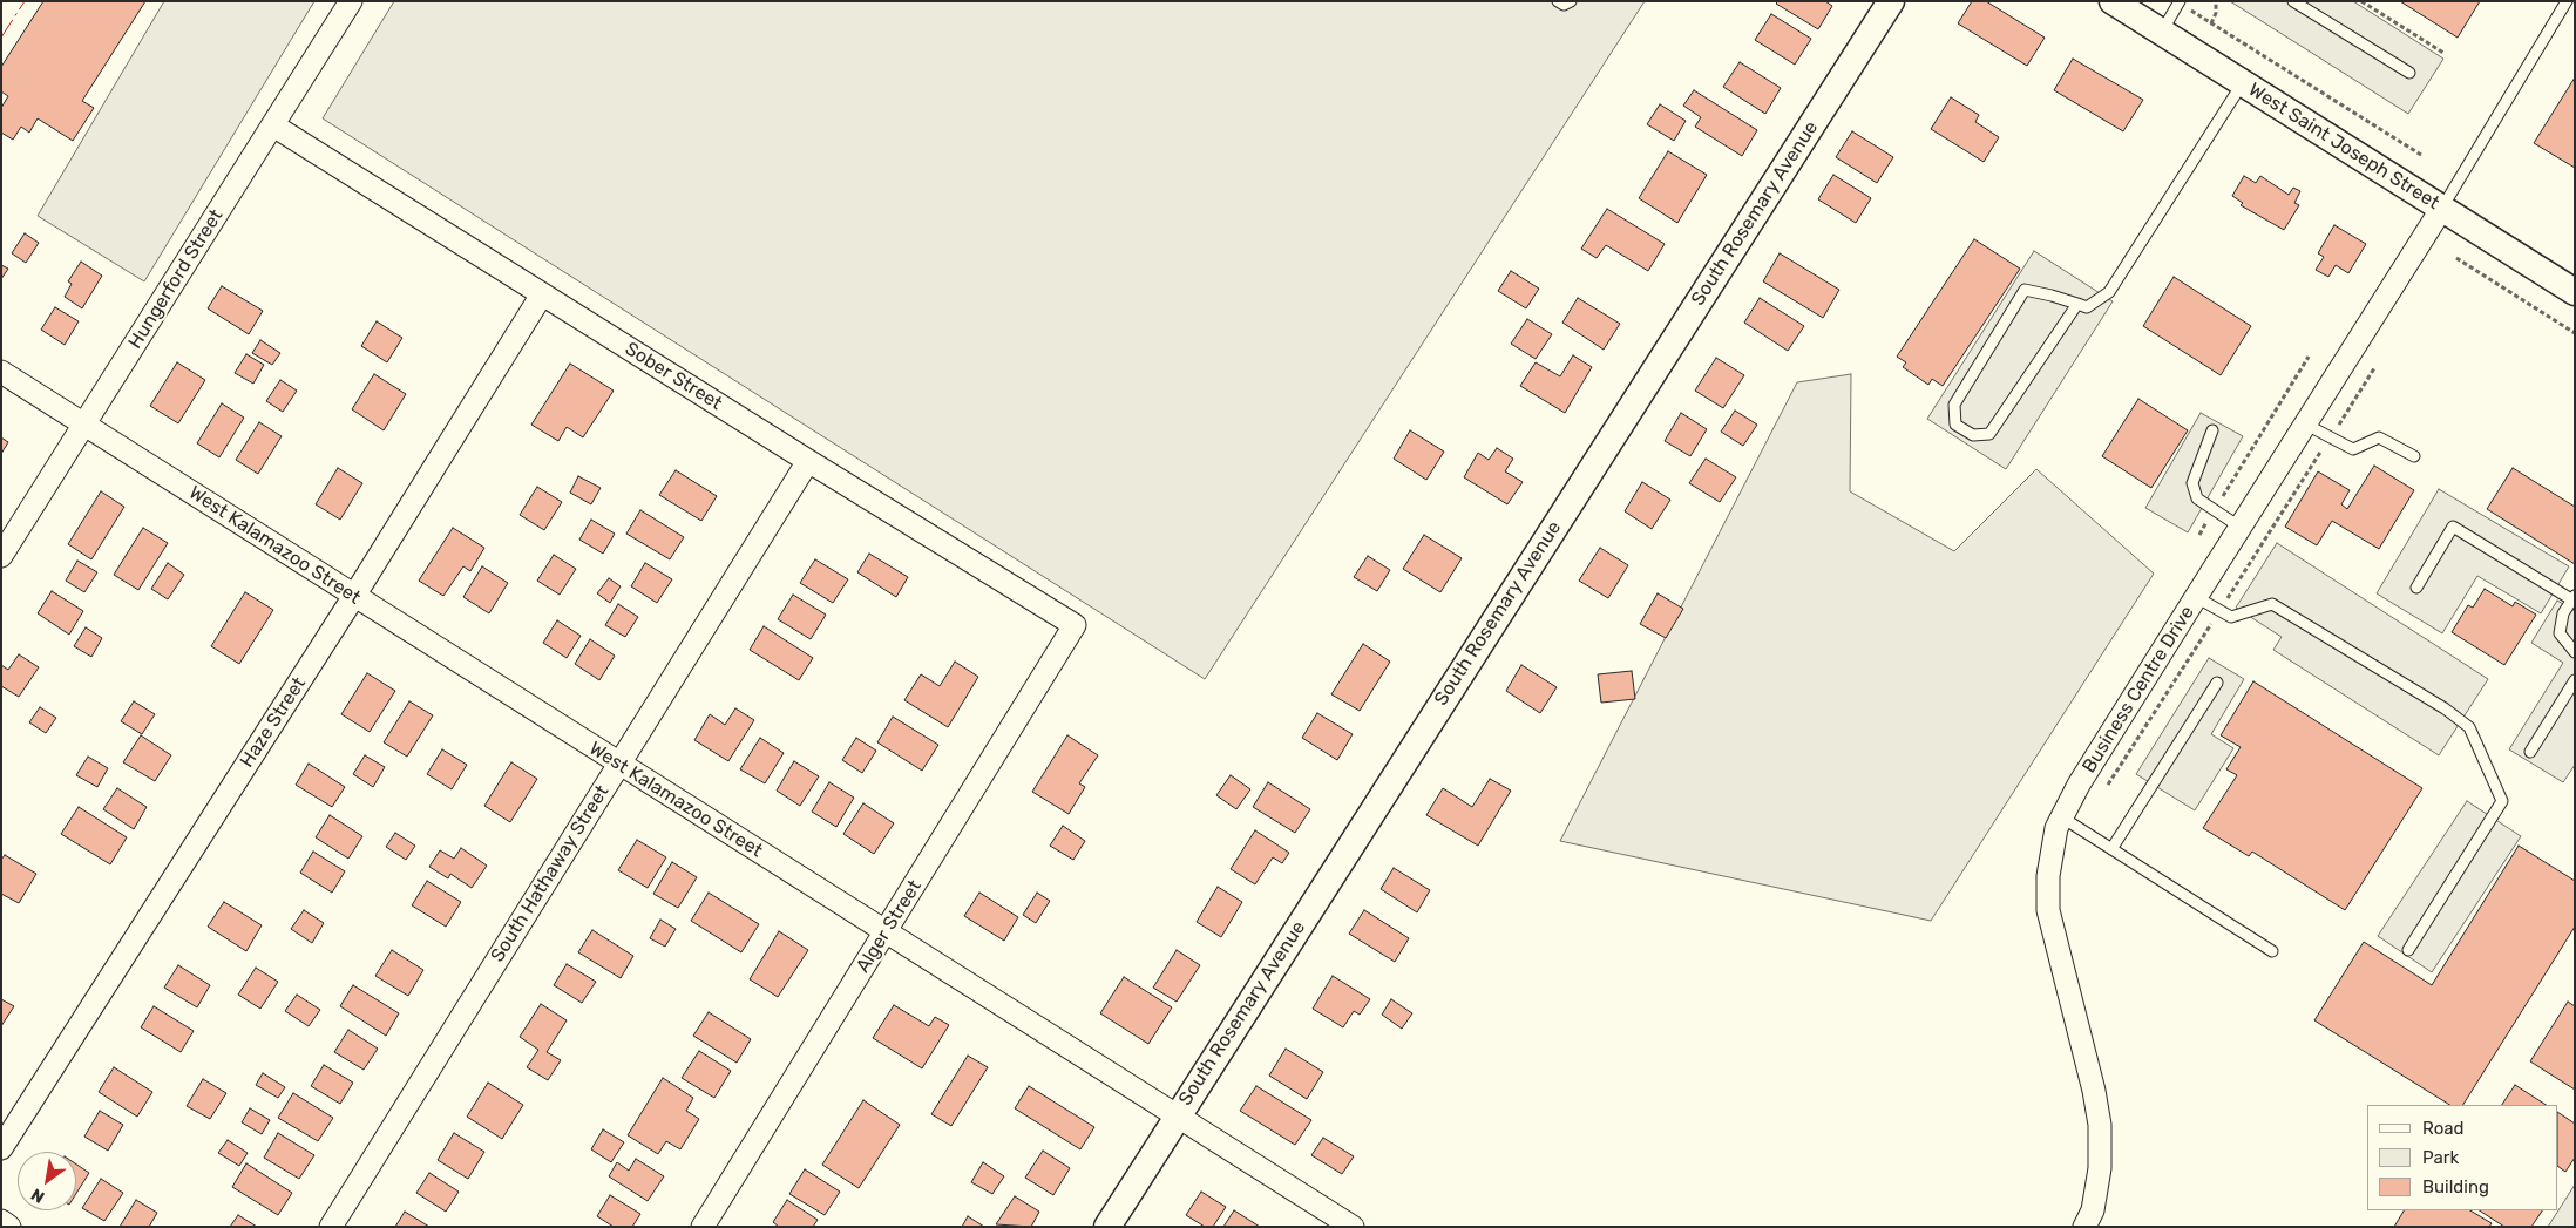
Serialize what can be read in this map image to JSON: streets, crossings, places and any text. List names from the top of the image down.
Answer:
{
  "streets": {
    "street": [
      "West Saint Joseph Street",
      "South Rosemary Avenue",
      "Hungerford Street",
      "Sober Street",
      "West Kalamazoo Street",
      "Business Centre Drive",
      "Haze Street",
      "South Hathaway Street",
      "Alger Street"
    ]
  },
  "crossings": [
    ["West Saint Joseph Street", "Business Centre Drive"],
    ["South Rosemary Avenue", "West Kalamazoo Street"],
    ["Hungerford Street", "Sober Street"],
    ["Hungerford Street", "West Kalamazoo Street"],
    ["Sober Street", "Haze Street"],
    ["Sober Street", "South Hathaway Street"],
    ["Sober Street", "Alger Street"],
    ["West Kalamazoo Street", "Haze Street"],
    ["West Kalamazoo Street", "South Hathaway Street"],
    ["West Kalamazoo Street", "Alger Street"]
  ],
  "legend": ["Road", "Park", "Building"],
  "north": "bottom left"
}
